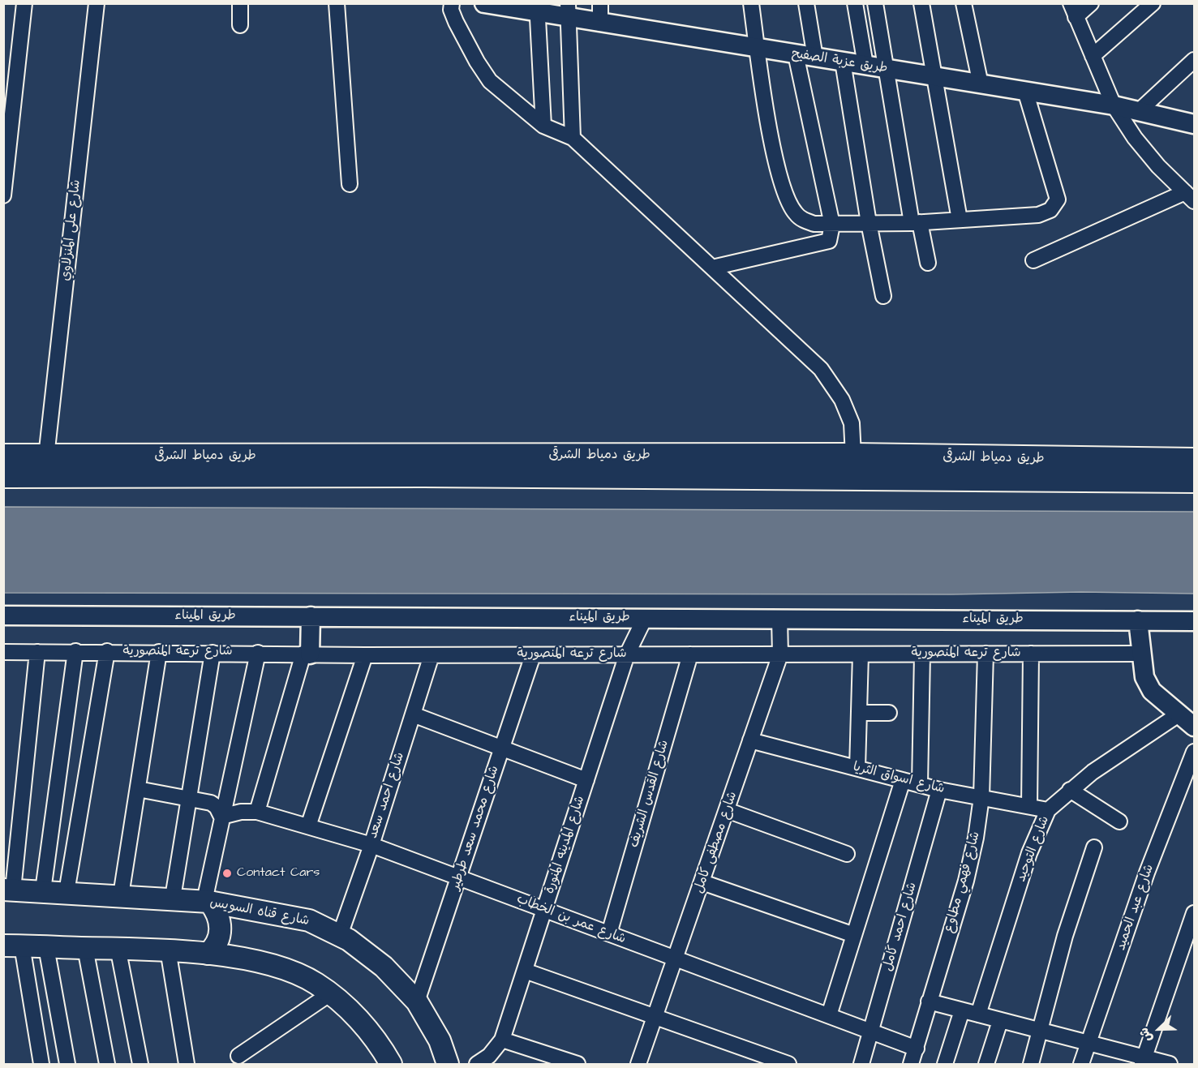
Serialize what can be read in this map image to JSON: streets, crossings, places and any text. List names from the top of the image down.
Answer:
{
  "streets": {
    "highway": ["طريق دمياط الشرقى"],
    "main road": ["شارع قناه السويس"],
    "street": [
      "طريق عزبة الصفيح",
      "شارع على المنزلاوي",
      "طريق الميناء",
      "شارع ترعه المنصورية",
      "شارع اسواق الثريا",
      "شارع القدس الشريف",
      "شارع احمد سعد",
      "شارع محمد سعد طرطير",
      "شارع مصطفى كامل",
      "شارع المدينه المنورة",
      "شارع التوحيد",
      "شارع فهمي مطاوع",
      "شارع عبد الحميد",
      "شارع عمر بن الخطاب",
      "شارع احمد كامل"
    ]
  },
  "crossings": [
    ["شارع على المنزلاوي", "طريق دمياط الشرقى"],
    ["طريق الميناء", "شارع مصطفى كامل"],
    ["طريق الميناء", "شارع المدينه المنورة"],
    ["شارع ترعه المنصورية", "شارع القدس الشريف"],
    ["شارع ترعه المنصورية", "شارع احمد سعد"],
    ["شارع ترعه المنصورية", "شارع محمد سعد طرطير"],
    ["شارع ترعه المنصورية", "شارع مصطفى كامل"],
    ["شارع ترعه المنصورية", "شارع المدينه المنورة"],
    ["شارع ترعه المنصورية", "شارع فهمي مطاوع"],
    ["شارع اسواق الثريا", "شارع مصطفى كامل"],
    ["شارع اسواق الثريا", "شارع التوحيد"],
    ["شارع اسواق الثريا", "شارع فهمي مطاوع"],
    ["شارع اسواق الثريا", "شارع احمد كامل"],
    ["شارع القدس الشريف", "شارع عمر بن الخطاب"],
    ["شارع احمد سعد", "شارع قناه السويس"],
    ["شارع احمد سعد", "شارع عمر بن الخطاب"],
    ["شارع محمد سعد طرطير", "شارع قناه السويس"],
    ["شارع محمد سعد طرطير", "شارع عمر بن الخطاب"],
    ["شارع مصطفى كامل", "شارع عمر بن الخطاب"],
    ["شارع المدينه المنورة", "شارع عمر بن الخطاب"],
    ["شارع فهمي مطاوع", "شارع عمر بن الخطاب"],
    ["شارع عمر بن الخطاب", "شارع احمد كامل"]
  ],
  "places": ["Contact Cars"],
  "north": "bottom left"
}
